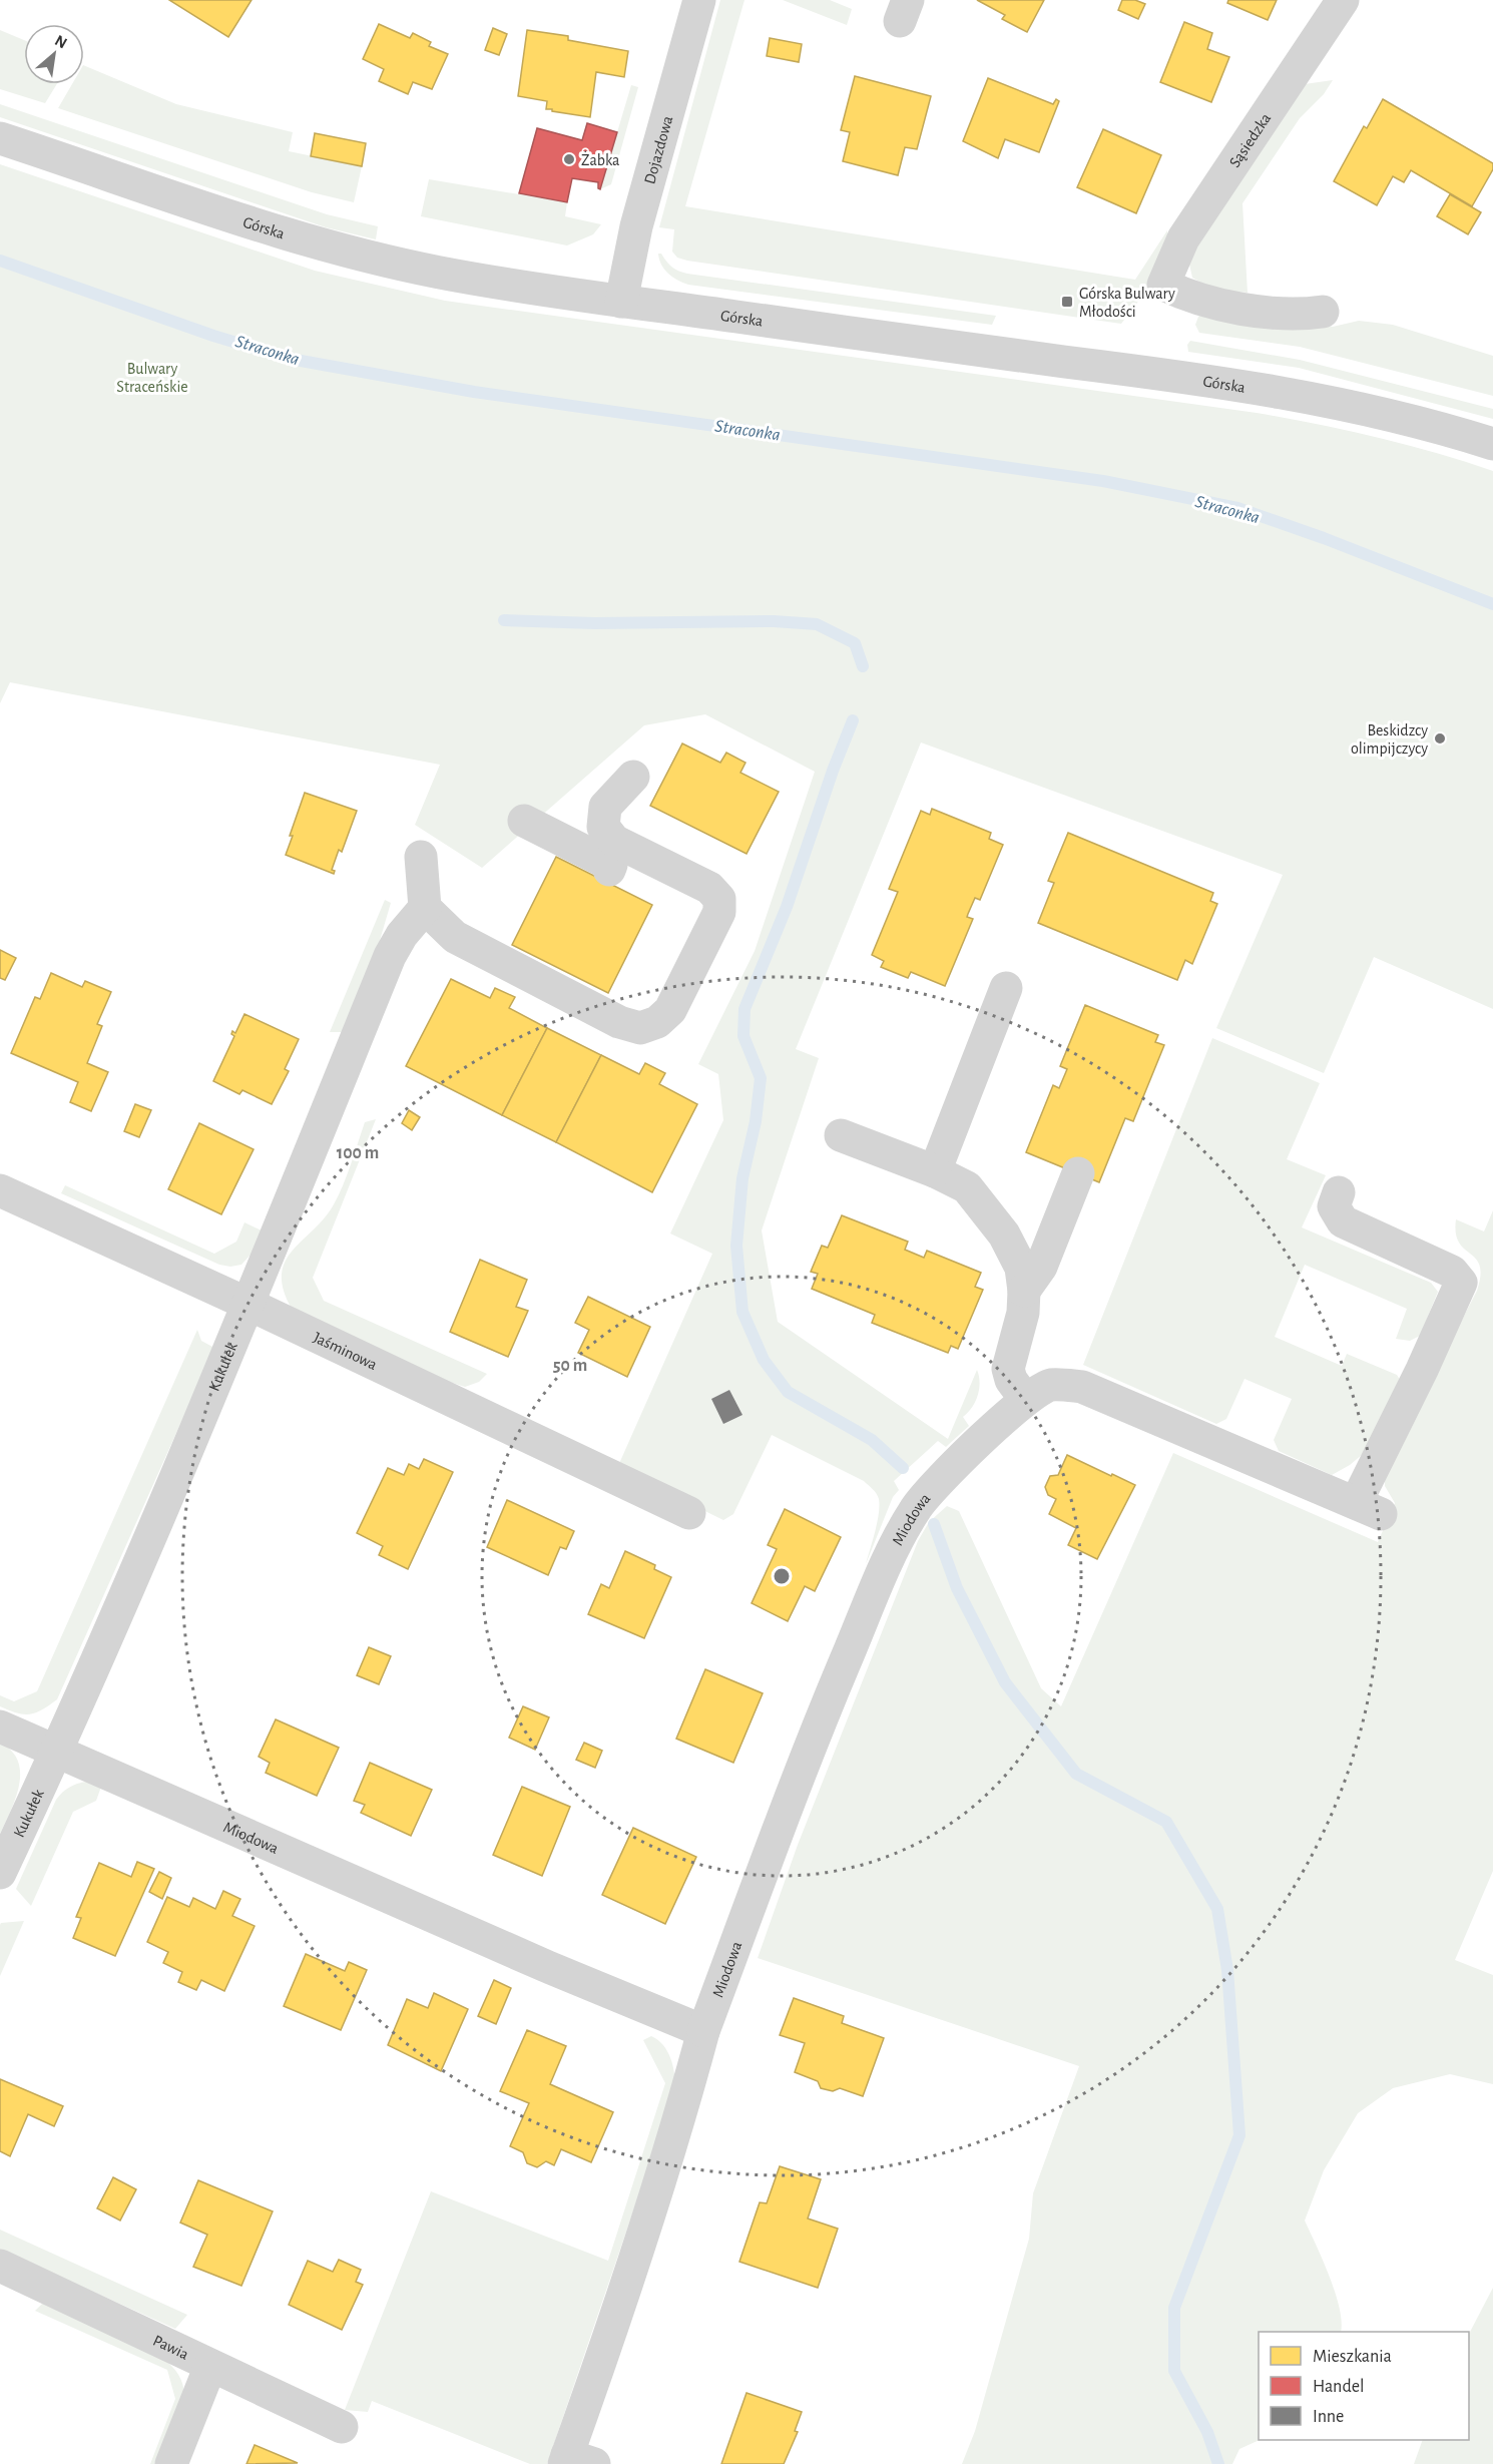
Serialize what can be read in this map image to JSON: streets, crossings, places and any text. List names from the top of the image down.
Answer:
{
  "streets": {
    "street": [
      "Sąsiedzka",
      "Dojazdowa",
      "Górska",
      "Jaśminowa",
      "Kukułek",
      "Miodowa",
      "Pawia"
    ]
  },
  "crossings": [
    ["Dojazdowa", "Górska"],
    ["Jaśminowa", "Kukułek"],
    ["Kukułek", "Miodowa"]
  ],
  "water": ["Straconka"],
  "parks": ["Bulwary Straceńskie"],
  "places": {
    "other": ["Żabka", "Beskidzcy olimpijczycy"],
    "transit": ["Górska Bulwary Młodości"]
  },
  "legend": ["Mieszkania", "Handel", "Inne"],
  "north": "top right",
  "rings": ["100 m", "50 m"]
}
